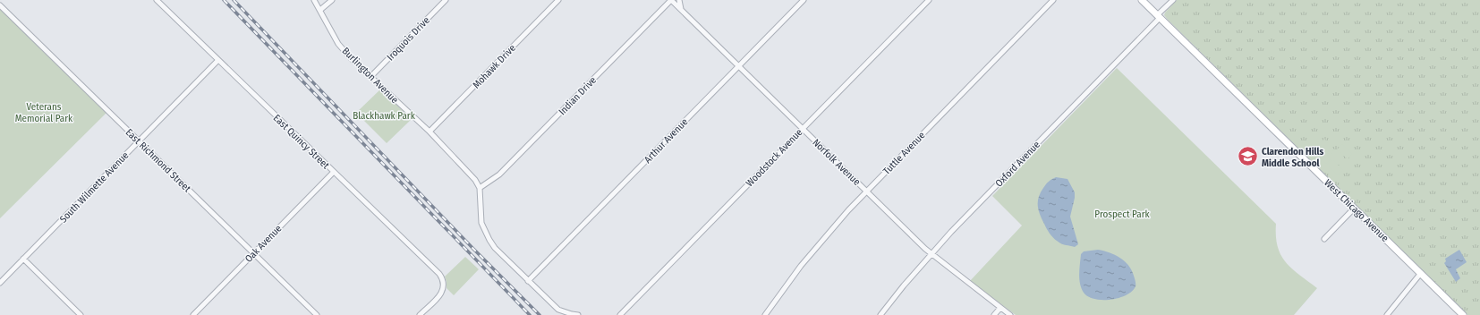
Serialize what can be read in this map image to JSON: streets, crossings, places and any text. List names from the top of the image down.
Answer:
{
  "streets": {
    "main road": ["West Chicago Avenue"],
    "street": [
      "Iroquois Drive",
      "Mohawk Drive",
      "Burlington Avenue",
      "Indian Drive",
      "Arthur Avenue",
      "East Quincy Street",
      "Tuttle Avenue",
      "Woodstock Avenue",
      "East Richmond Street",
      "Norfolk Avenue",
      "Oxford Avenue",
      "South Wilmette Avenue",
      "Oak Avenue"
    ]
  },
  "crossings": [
    ["Iroquois Drive", "Burlington Avenue"],
    ["Mohawk Drive", "Burlington Avenue"],
    ["Burlington Avenue", "Indian Drive"],
    ["Indian Drive", "Norfolk Avenue"],
    ["Arthur Avenue", "Norfolk Avenue"],
    ["East Quincy Street", "South Wilmette Avenue"],
    ["East Quincy Street", "Oak Avenue"],
    ["Tuttle Avenue", "Norfolk Avenue"],
    ["Woodstock Avenue", "Norfolk Avenue"],
    ["East Richmond Street", "South Wilmette Avenue"],
    ["East Richmond Street", "Oak Avenue"],
    ["Norfolk Avenue", "Oxford Avenue"],
    ["Oxford Avenue", "West Chicago Avenue"]
  ],
  "parks": ["Veterans Memorial Park", "Blackhawk Park", "Prospect Park"],
  "places": {
    "school or university": ["Clarendon Hills Middle School"]
  }
}
